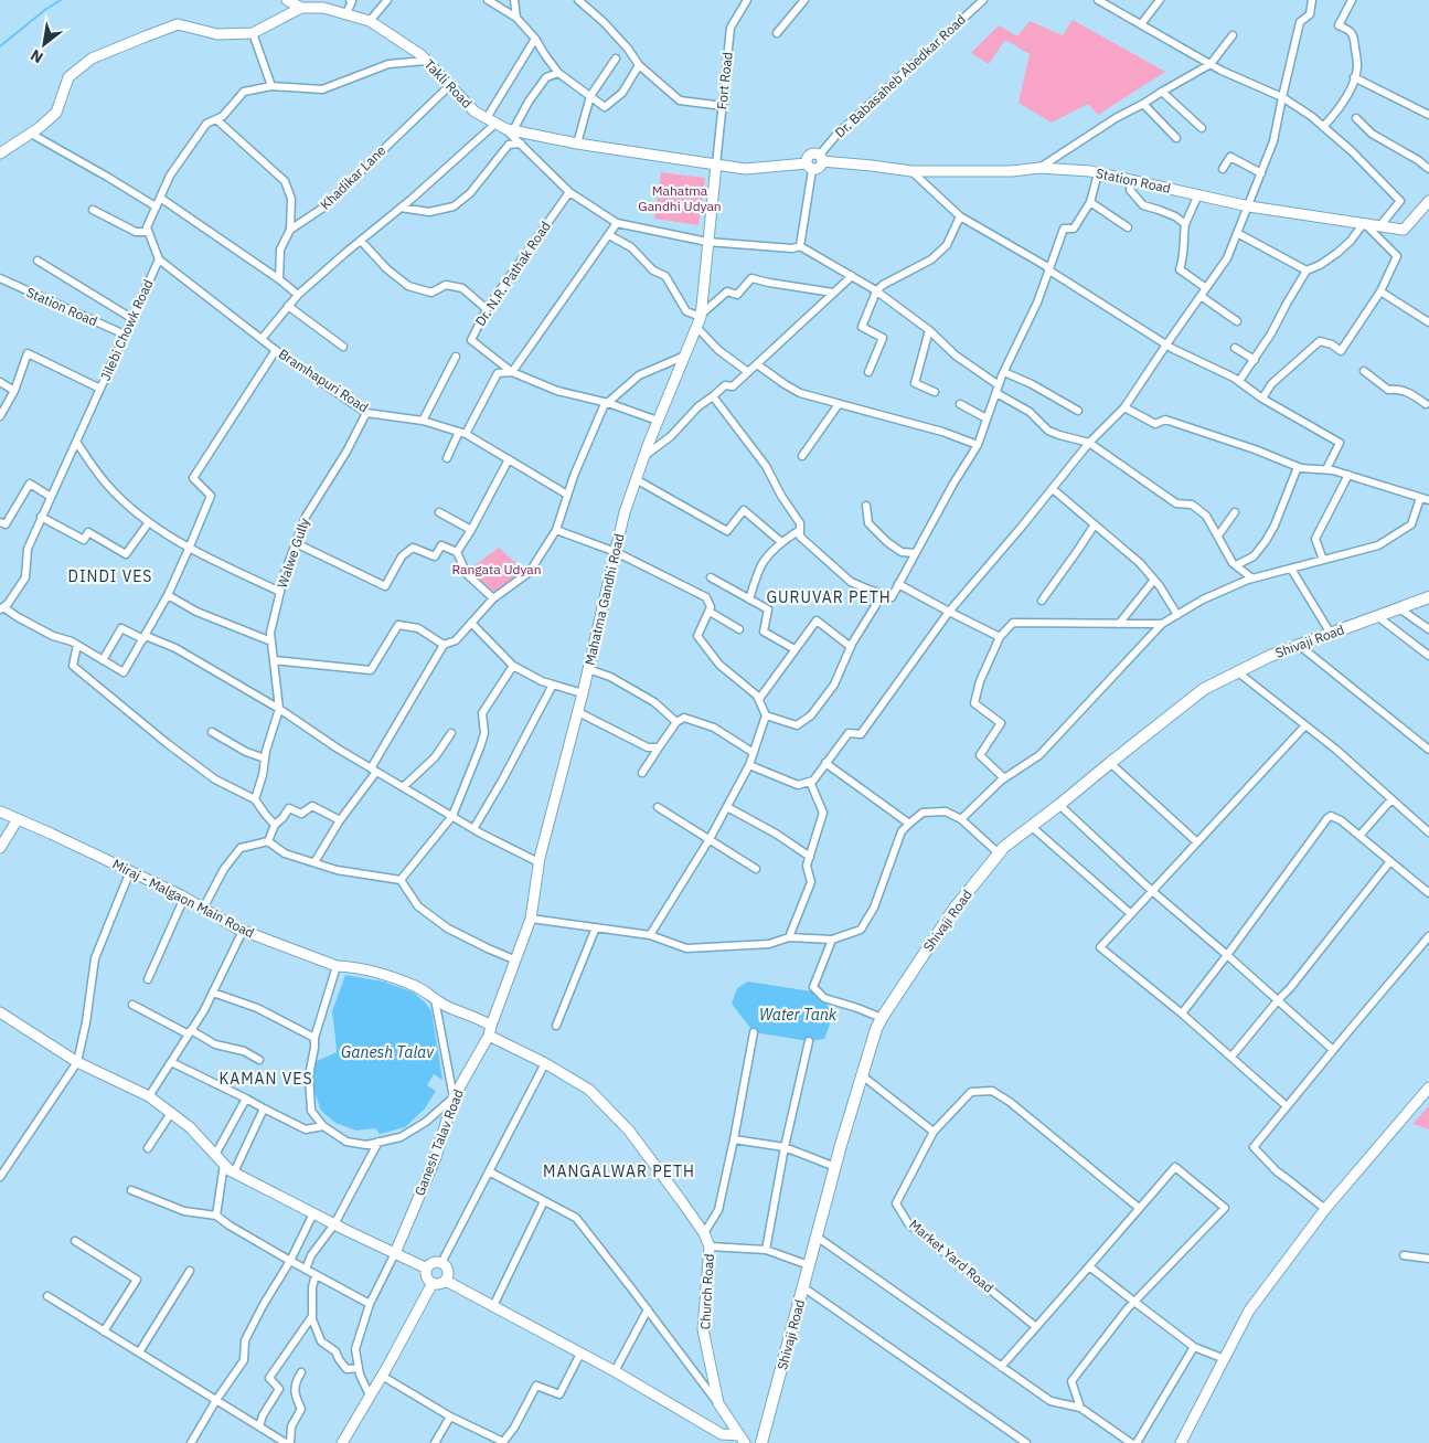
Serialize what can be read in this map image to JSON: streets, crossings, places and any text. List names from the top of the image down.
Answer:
{
  "streets": {
    "main road": [
      "Takli Road",
      "Station Road",
      "Mahatma Gandhi Road",
      "Shivaji Road",
      "Miraj - Malgaon Main Road",
      "Ganesh Talav Road",
      "Church Road"
    ],
    "street": [
      "Dr. Babasaheb Abedkar Road",
      "Fort Road",
      "Khadikar Lane",
      "Dr. N.R. Pathak Road",
      "Jilebi Chowk Road",
      "Bramhapuri Road",
      "Walwe Gully",
      "Market Yard Road"
    ]
  },
  "crossings": [
    ["Dr. Babasaheb Abedkar Road", "Station Road"],
    ["Fort Road", "Takli Road"],
    ["Fort Road", "Mahatma Gandhi Road"],
    ["Takli Road", "Khadikar Lane"],
    ["Takli Road", "Mahatma Gandhi Road"],
    ["Station Road", "Jilebi Chowk Road"],
    ["Dr. N.R. Pathak Road", "Mahatma Gandhi Road"],
    ["Bramhapuri Road", "Walwe Gully"],
    ["Mahatma Gandhi Road", "Miraj - Malgaon Main Road"],
    ["Mahatma Gandhi Road", "Ganesh Talav Road"],
    ["Mahatma Gandhi Road", "Church Road"],
    ["Miraj - Malgaon Main Road", "Ganesh Talav Road"],
    ["Miraj - Malgaon Main Road", "Church Road"],
    ["Ganesh Talav Road", "Church Road"]
  ],
  "districts": [
    "DINDI VES",
    "GURUVAR PETH",
    "KAMAN VES",
    "MANGALWAR PETH"
  ],
  "water": ["Water Tank", "Ganesh Talav"],
  "parks": ["Mahatma Gandhi Udyan", "Rangata Udyan"],
  "north": "bottom left"
}
